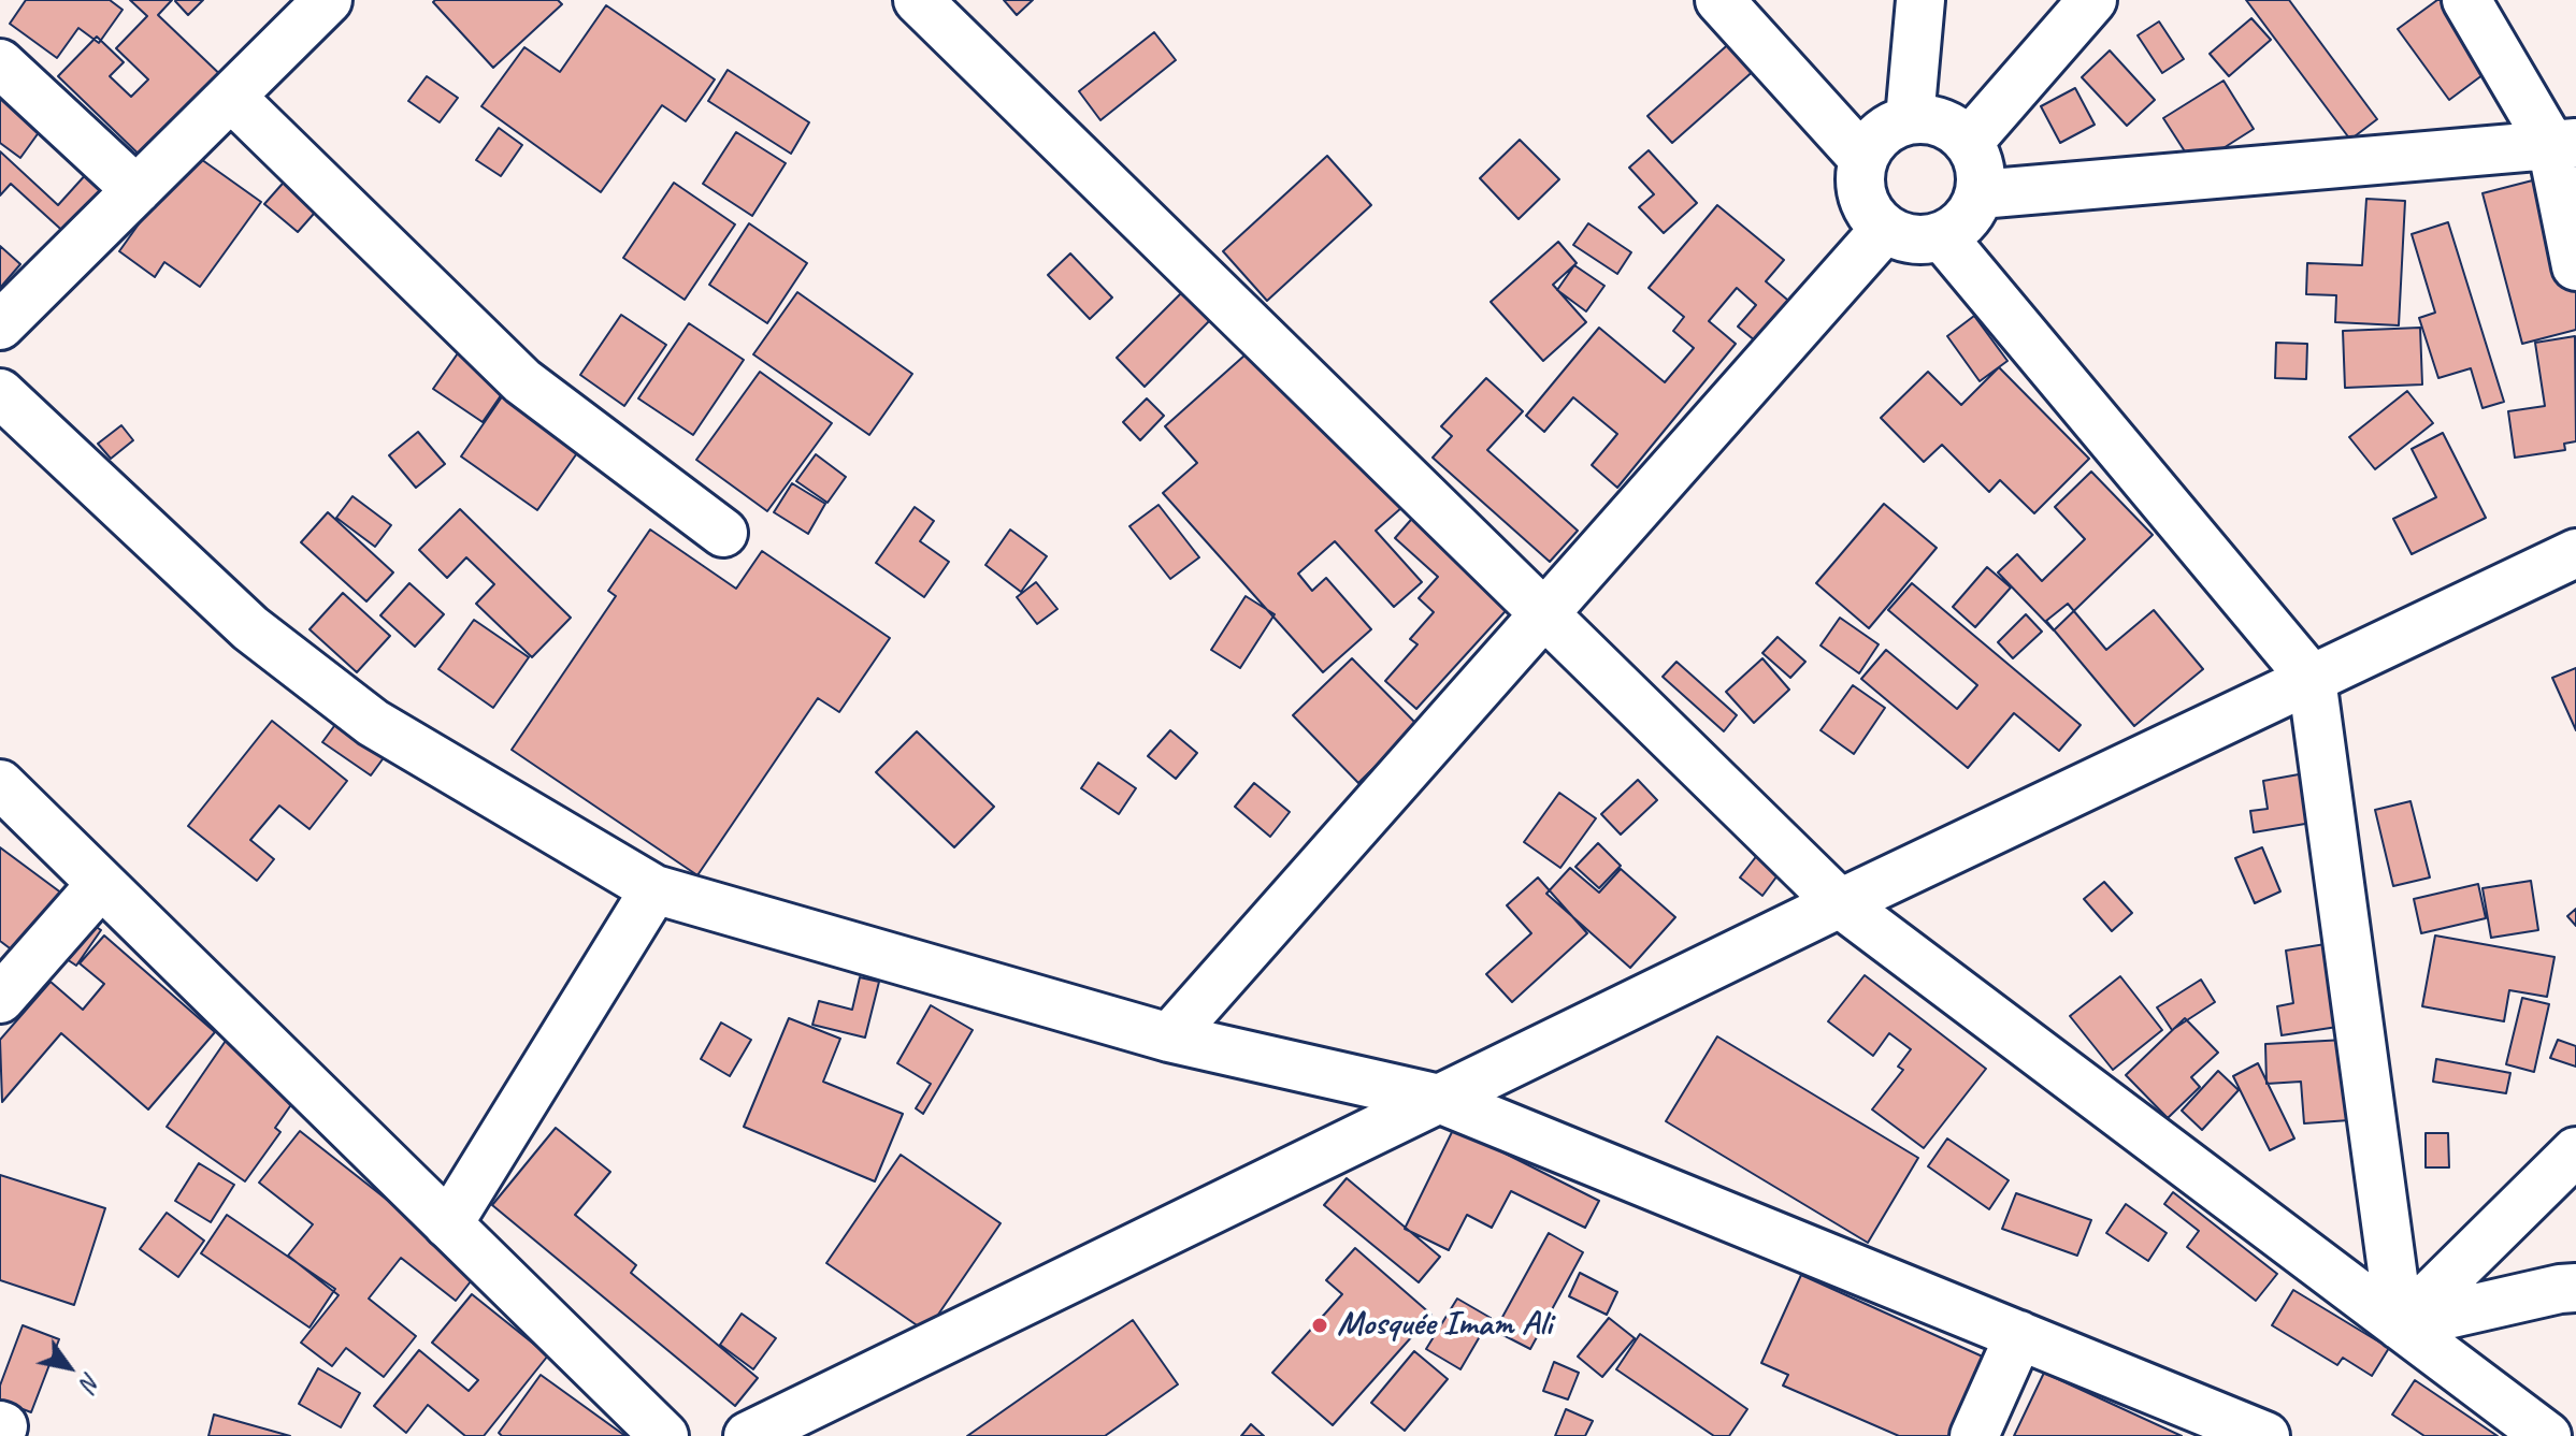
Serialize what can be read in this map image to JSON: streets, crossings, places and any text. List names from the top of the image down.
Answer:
{
  "places": ["Mosquée Imam Ali"],
  "north": "bottom right"
}
